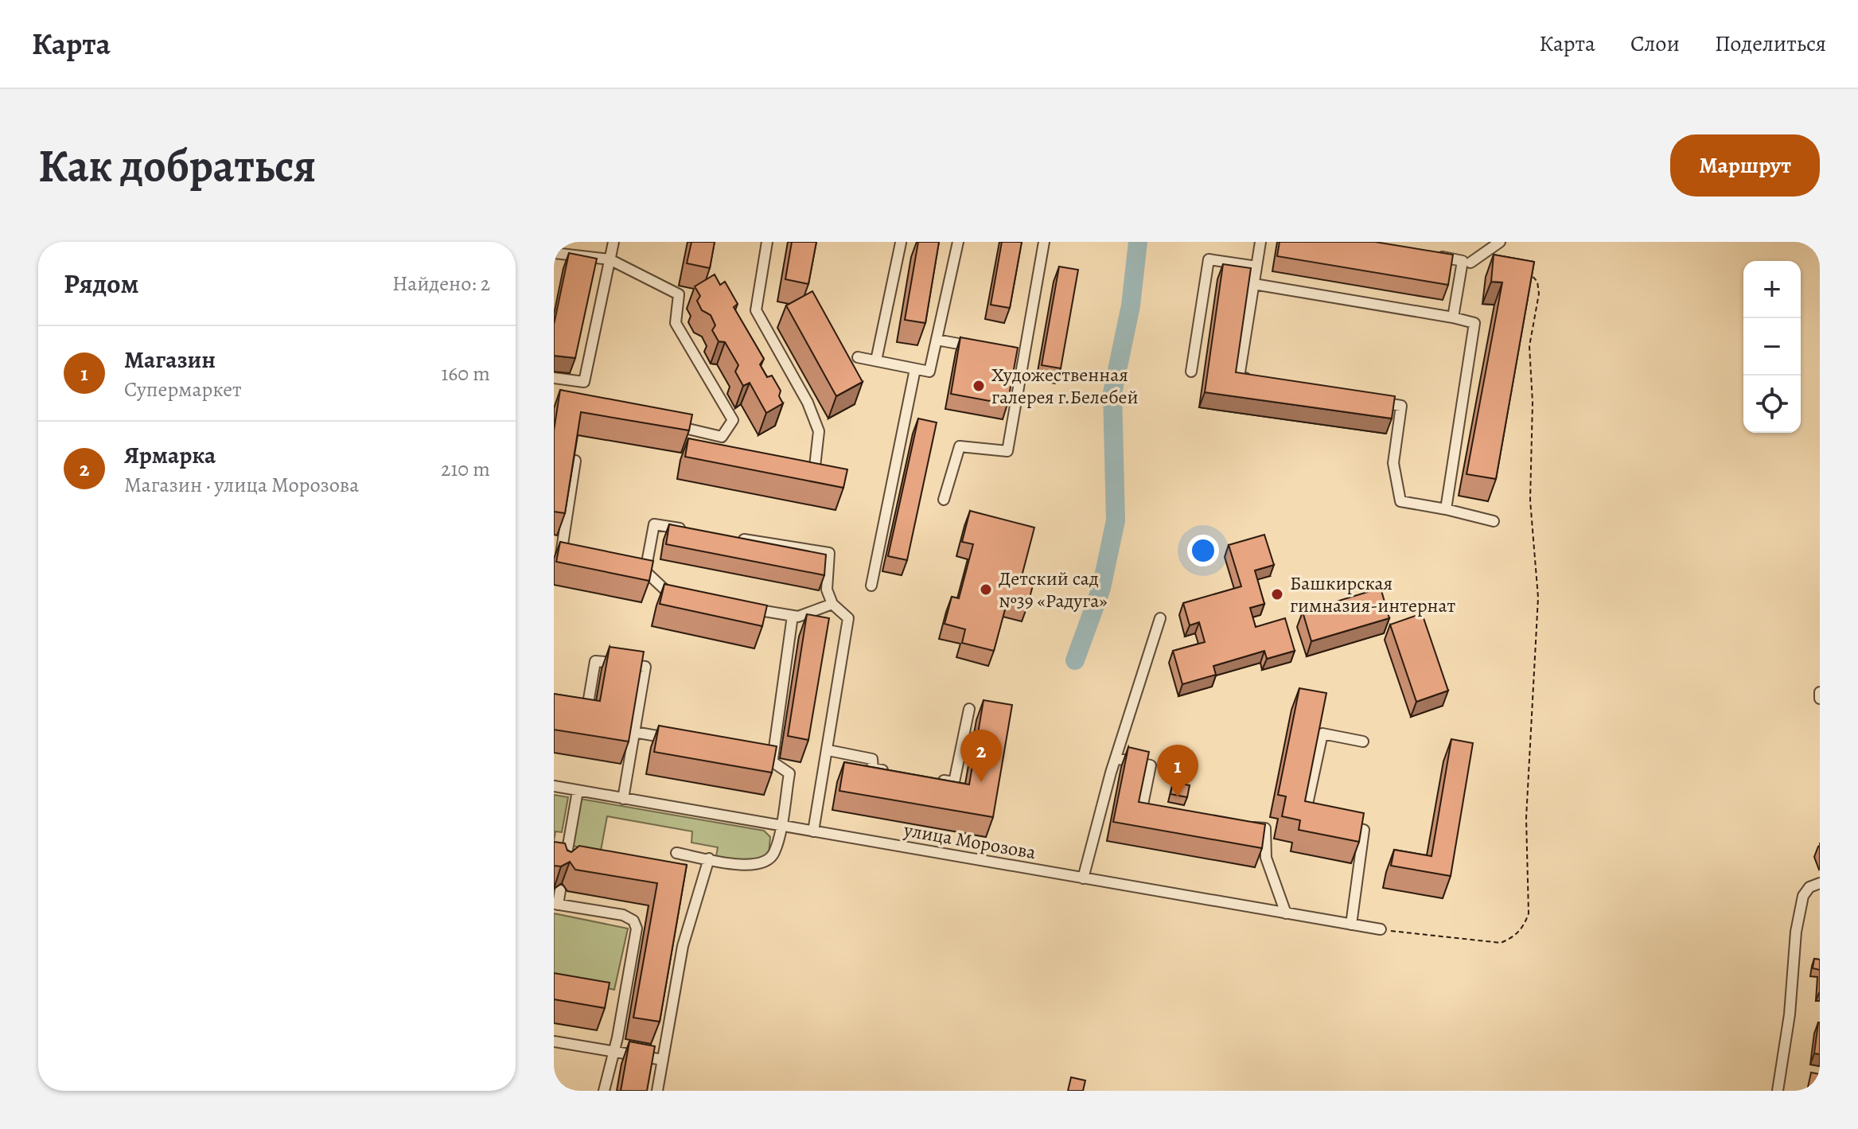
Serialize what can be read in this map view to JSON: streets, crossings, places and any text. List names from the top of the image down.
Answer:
{
  "streets": {
    "street": ["улица Морозова"]
  },
  "places": ["Художественная галерея г.Белебей", "Детский сад №39 «Радуга»", "Башкирская гимназия-интернат"],
  "page": {
    "header": "Карта",
    "nav": ["Карта", "Слои", "Поделиться"],
    "buttons": "Маршрут",
    "title": "Как добраться",
    "heading": ["Рядом", "Найдено: 2"],
    "map_buttons": ["+", "−"],
    "list": [
      {
        "mark": "1",
        "name": "Магазин",
        "note": "Супермаркет",
        "value": "160 m"
      },
      {
        "mark": "2",
        "name": "Ярмарка",
        "note": "Магазин · улица Морозова",
        "value": "210 m"
      }
    ],
    "pins": ["2", "1"]
  }
}
